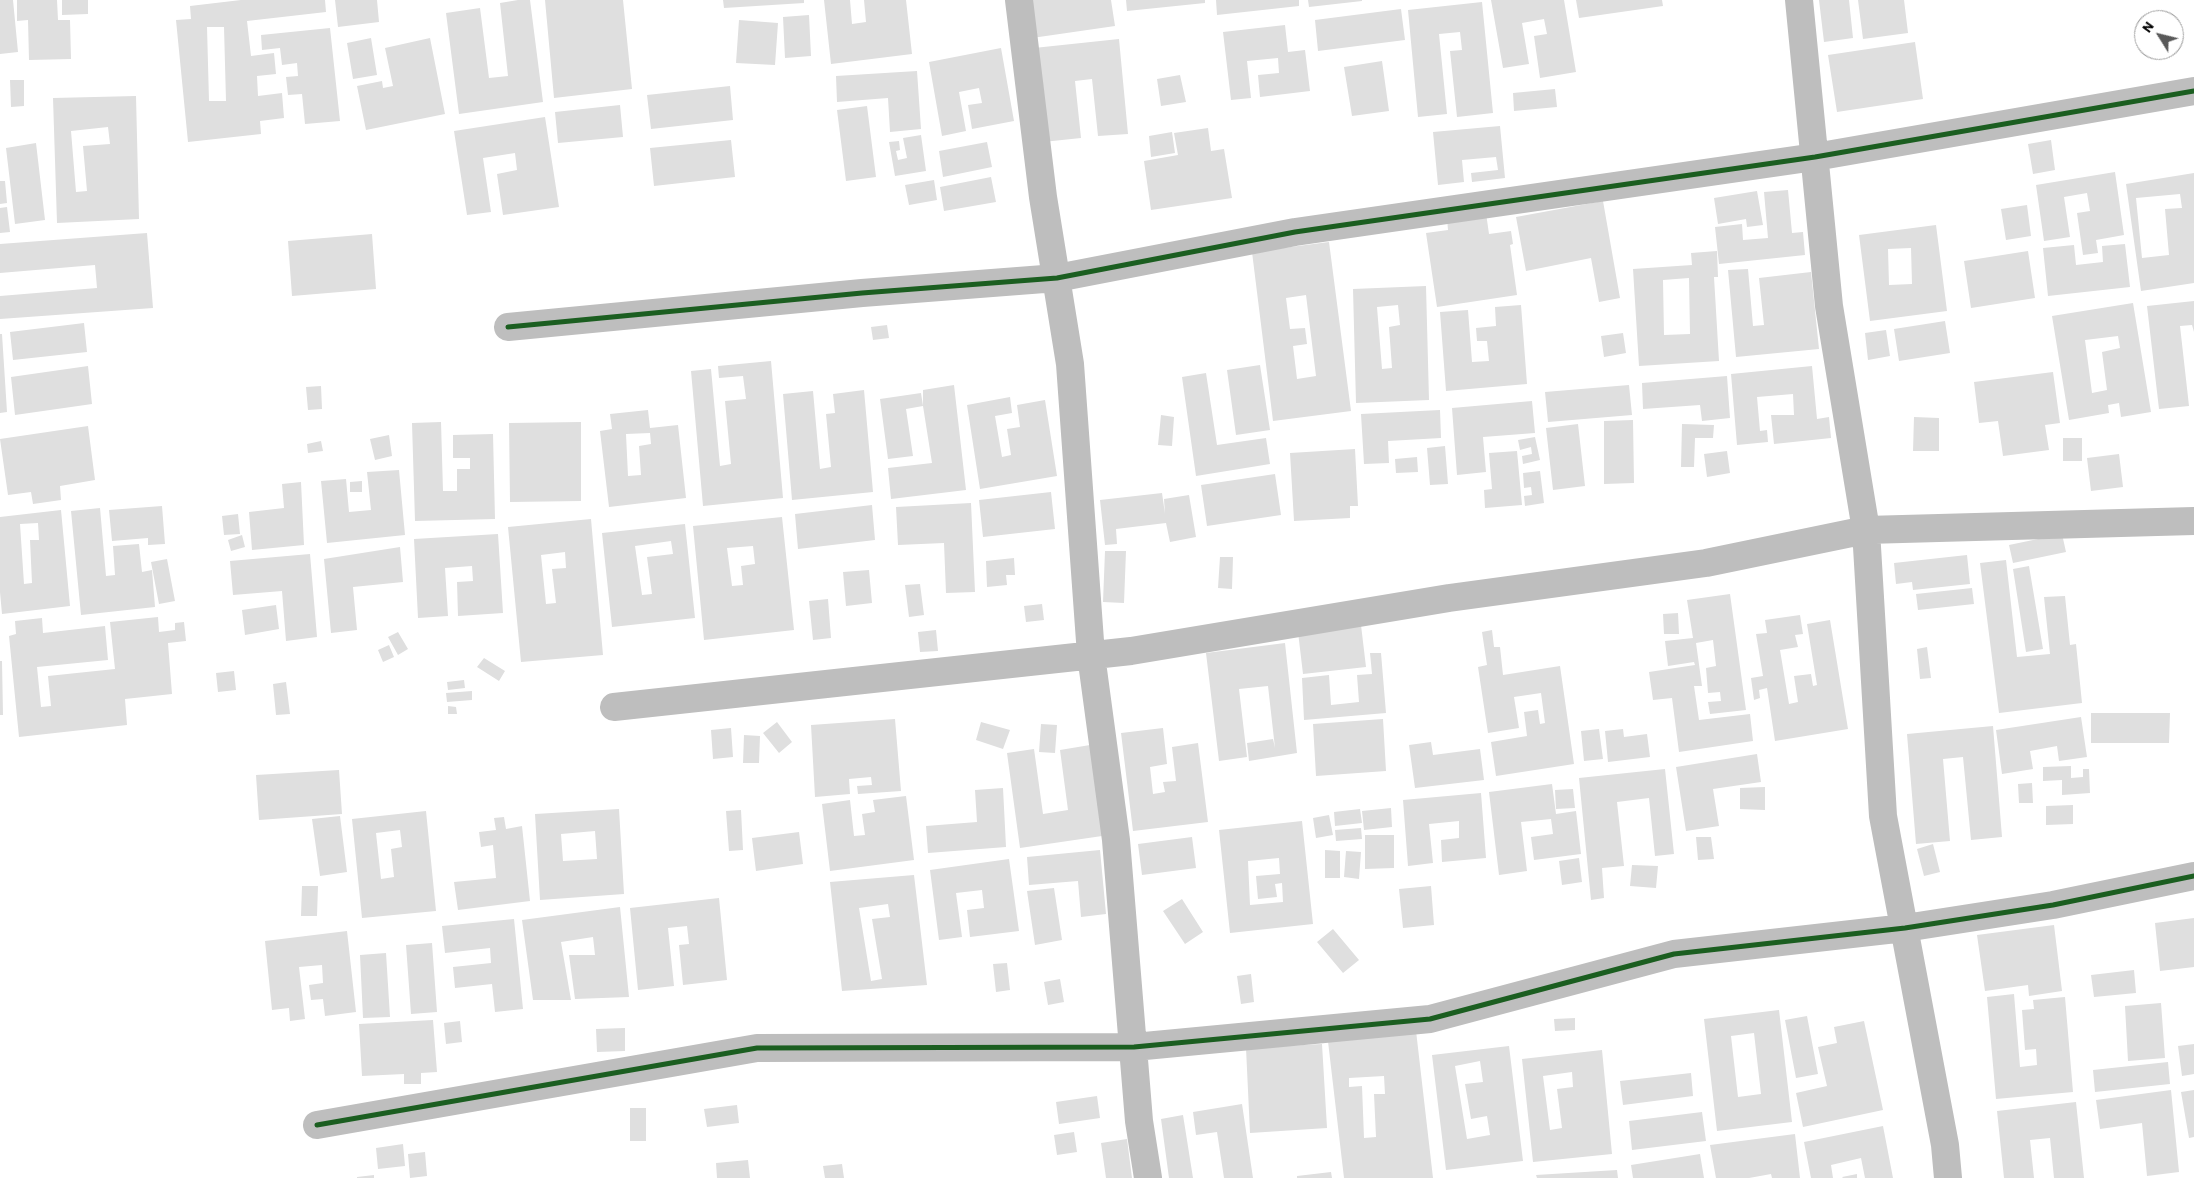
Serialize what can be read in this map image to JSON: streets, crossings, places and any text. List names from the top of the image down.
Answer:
{
  "north": "top left"
}
